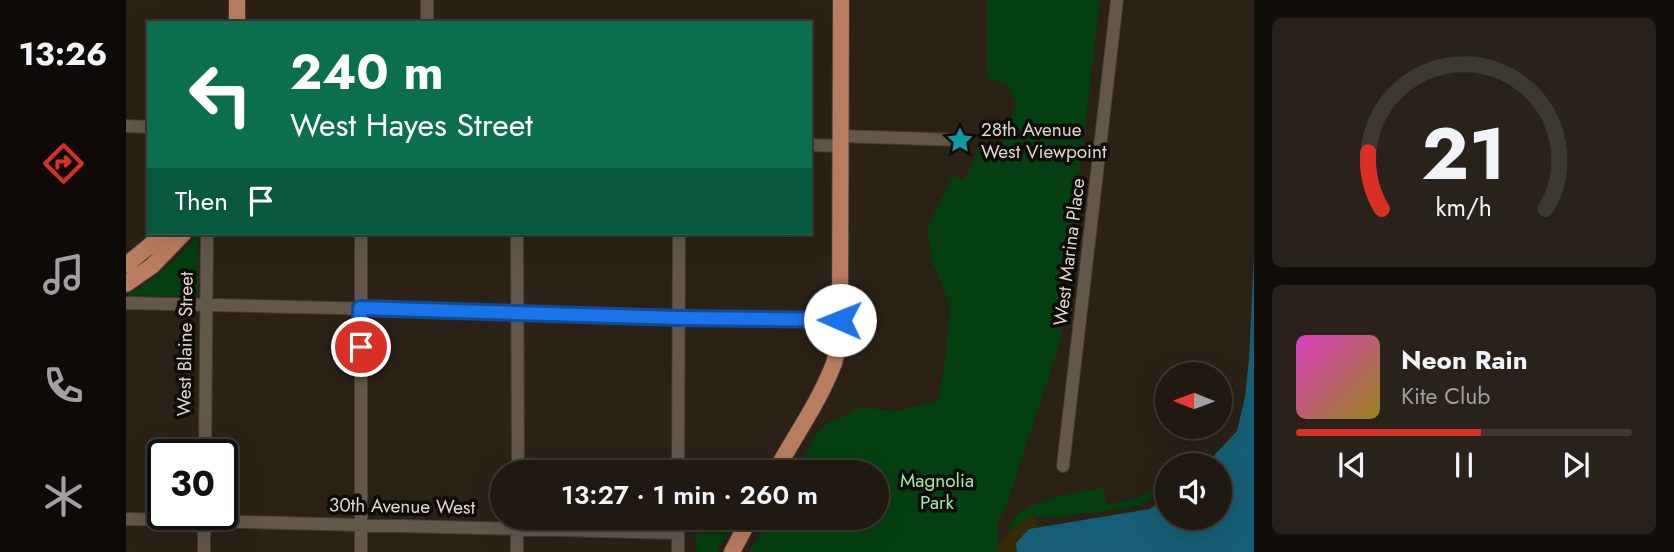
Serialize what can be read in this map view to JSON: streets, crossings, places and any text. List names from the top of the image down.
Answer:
{
  "streets": {
    "street": ["West Marina Place", "West Blaine Street", "30th Avenue West"]
  },
  "parks": ["Magnolia Park"],
  "places": {
    "place": ["28th Avenue West Viewpoint"]
  },
  "north": "left",
  "page": {
    "tabs": "13:26",
    "turn": ["240 m", "West Hayes Street"],
    "then": "Then",
    "song": ["Neon Rain", "Kite Club"],
    "limit": "30",
    "trip": "13:27 · 1 min · 260 m",
    "gauge": ["21", "km/h"]
  }
}
